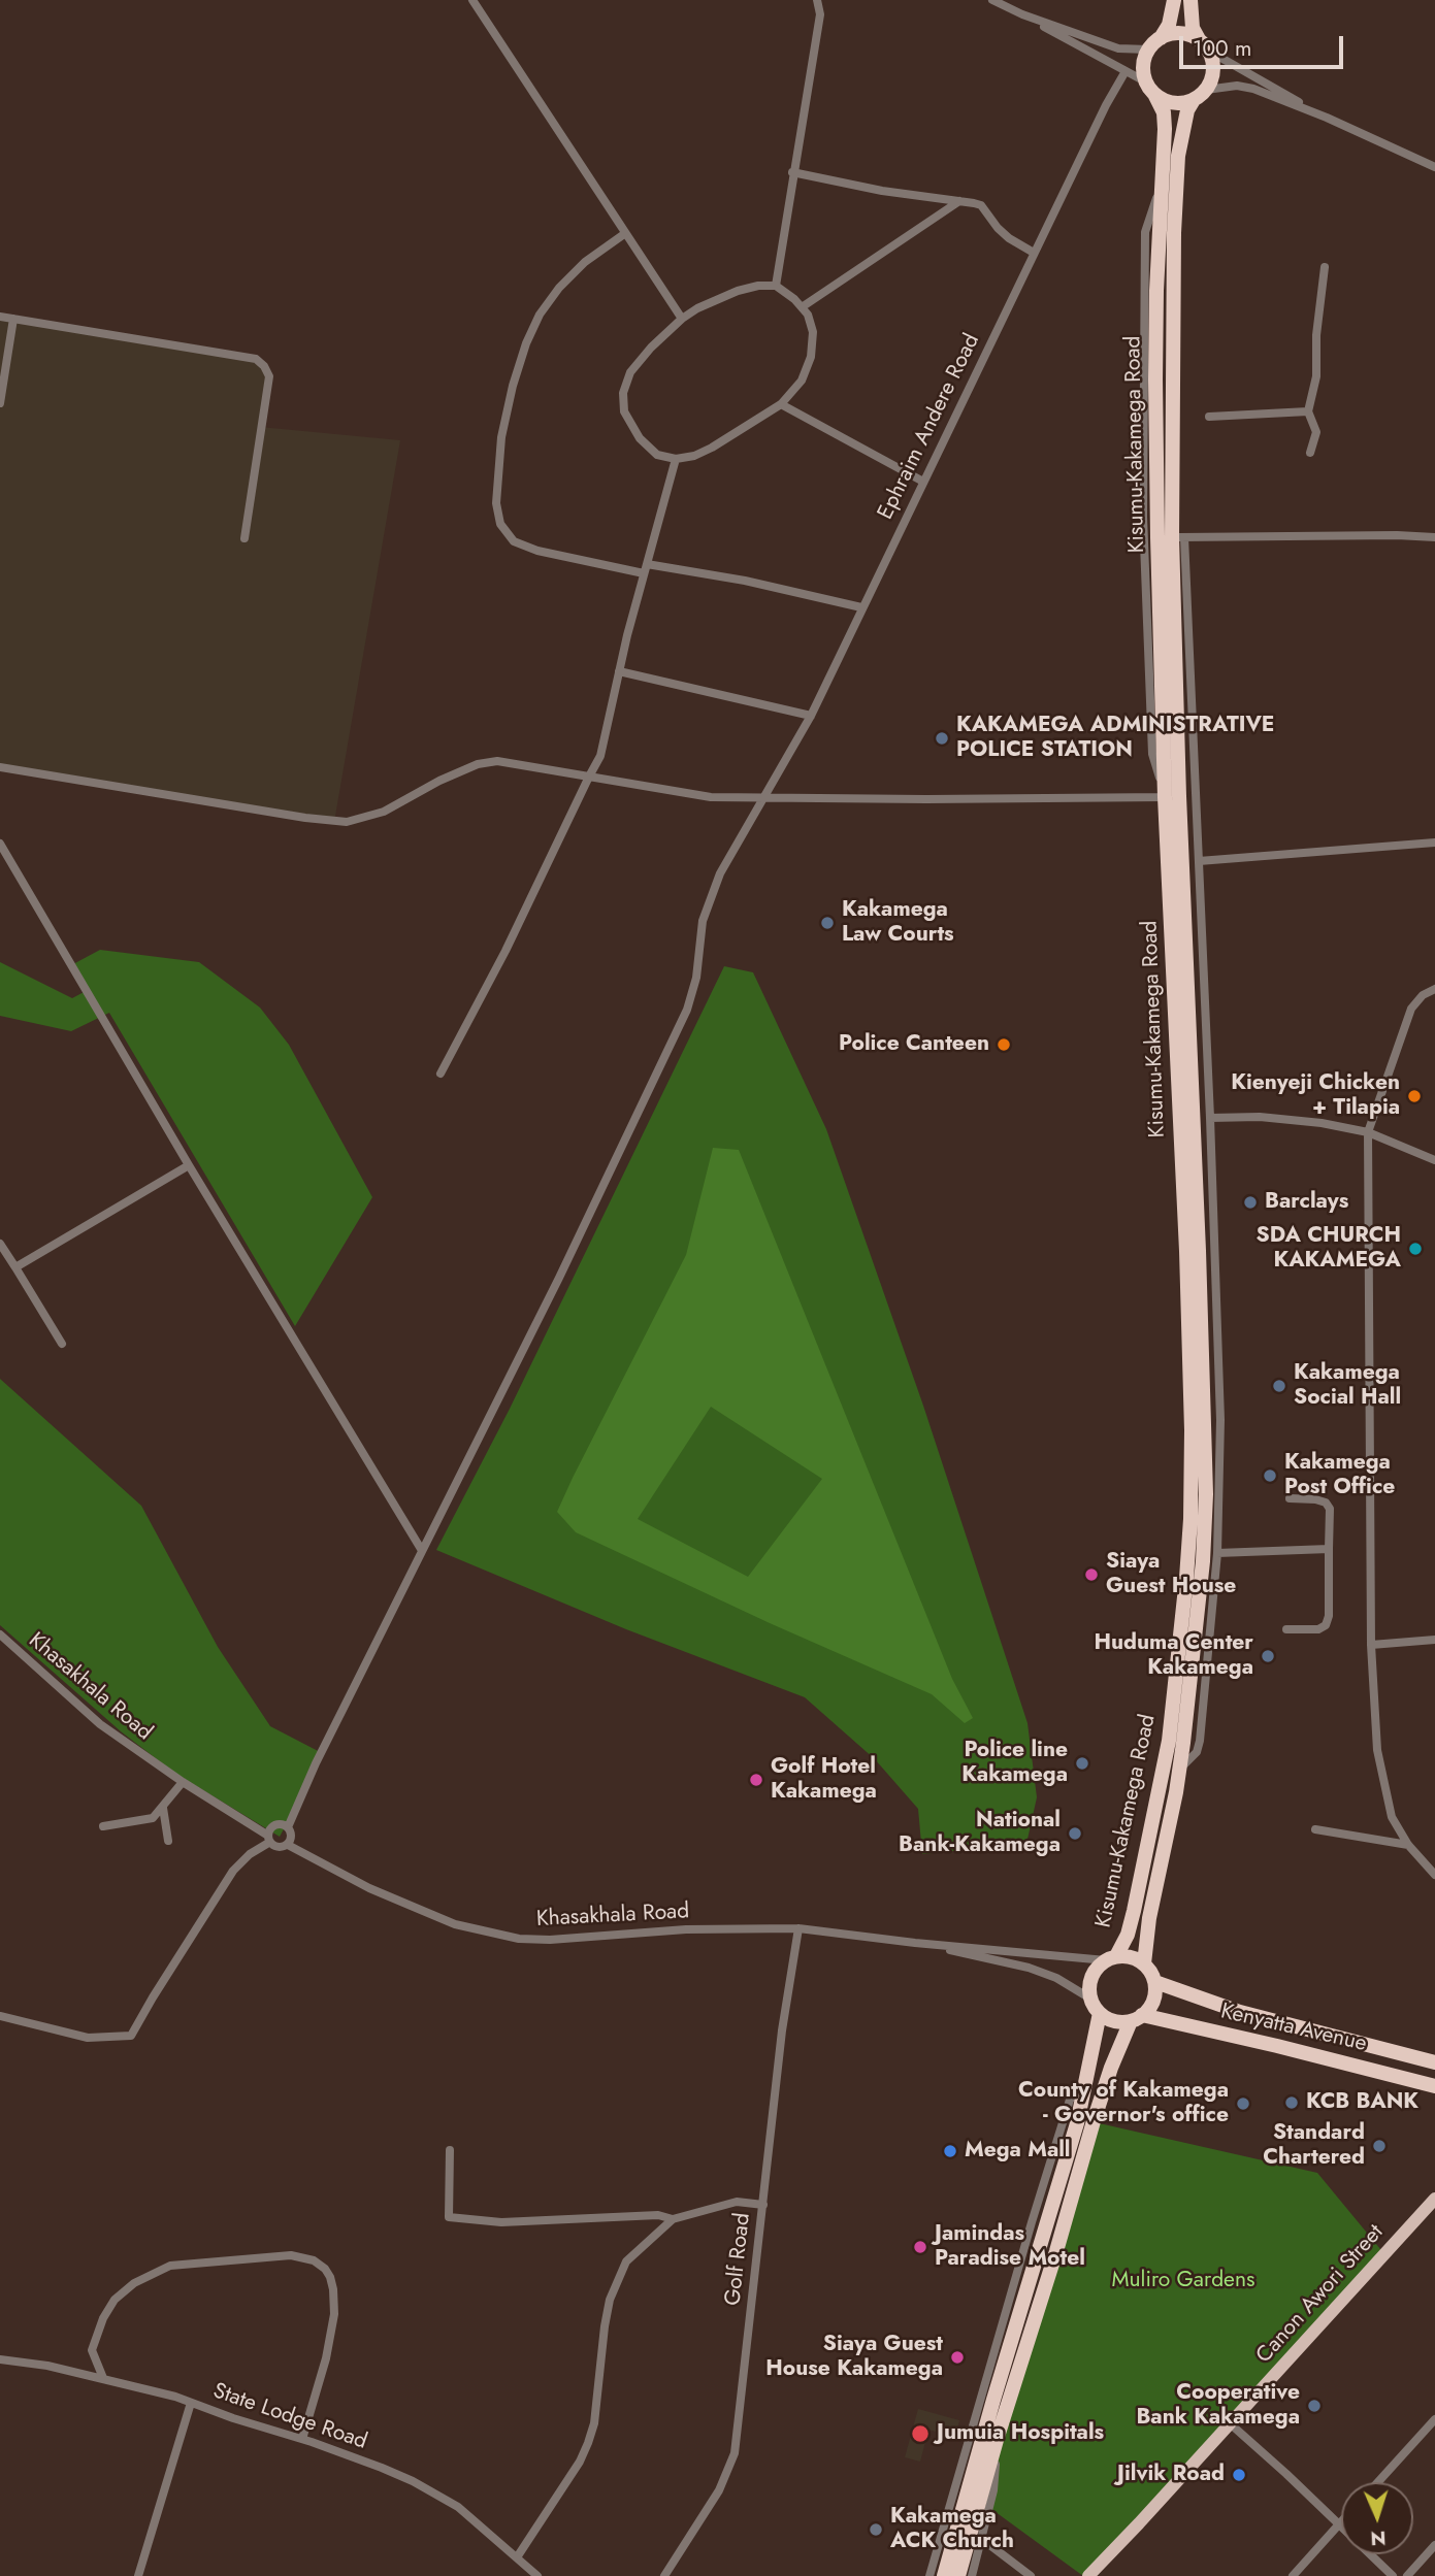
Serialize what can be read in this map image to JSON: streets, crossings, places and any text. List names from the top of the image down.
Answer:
{
  "streets": {
    "highway": ["Kisumu-Kakamega Road", "Kenyatta Avenue"],
    "main road": ["Canon Awori Street"],
    "street": [
      "Ephraim Andere Road",
      "Khasakhala Road",
      "Golf Road",
      "State Lodge Road"
    ]
  },
  "crossings": [
    ["Ephraim Andere Road", "Khasakhala Road"],
    ["Kisumu-Kakamega Road", "Kenyatta Avenue"],
    ["Khasakhala Road", "Golf Road"]
  ],
  "parks": ["Muliro Gardens"],
  "places": [
    "KAKAMEGA ADMINISTRATIVE POLICE STATION",
    "Kakamega Law Courts",
    "Police Canteen",
    "Kienyeji Chicken + Tilapia",
    "Barclays",
    "SDA CHURCH KAKAMEGA",
    "Kakamega Social Hall",
    "Kakamega Post Office",
    "Siaya Guest House",
    "Huduma Center Kakamega",
    "Police line Kakamega",
    "Golf Hotel Kakamega",
    "National Bank-Kakamega",
    "KCB BANK",
    "County of Kakamega - Governor's office",
    "Standard Chartered",
    "Mega Mall",
    "Jamindas Paradise Motel",
    "Siaya Guest House Kakamega",
    "Cooperative Bank Kakamega",
    "Jumuia Hospitals",
    "Jilvik Road",
    "Kakamega ACK Church"
  ],
  "scale_bar": "100 m",
  "north": "bottom"
}
